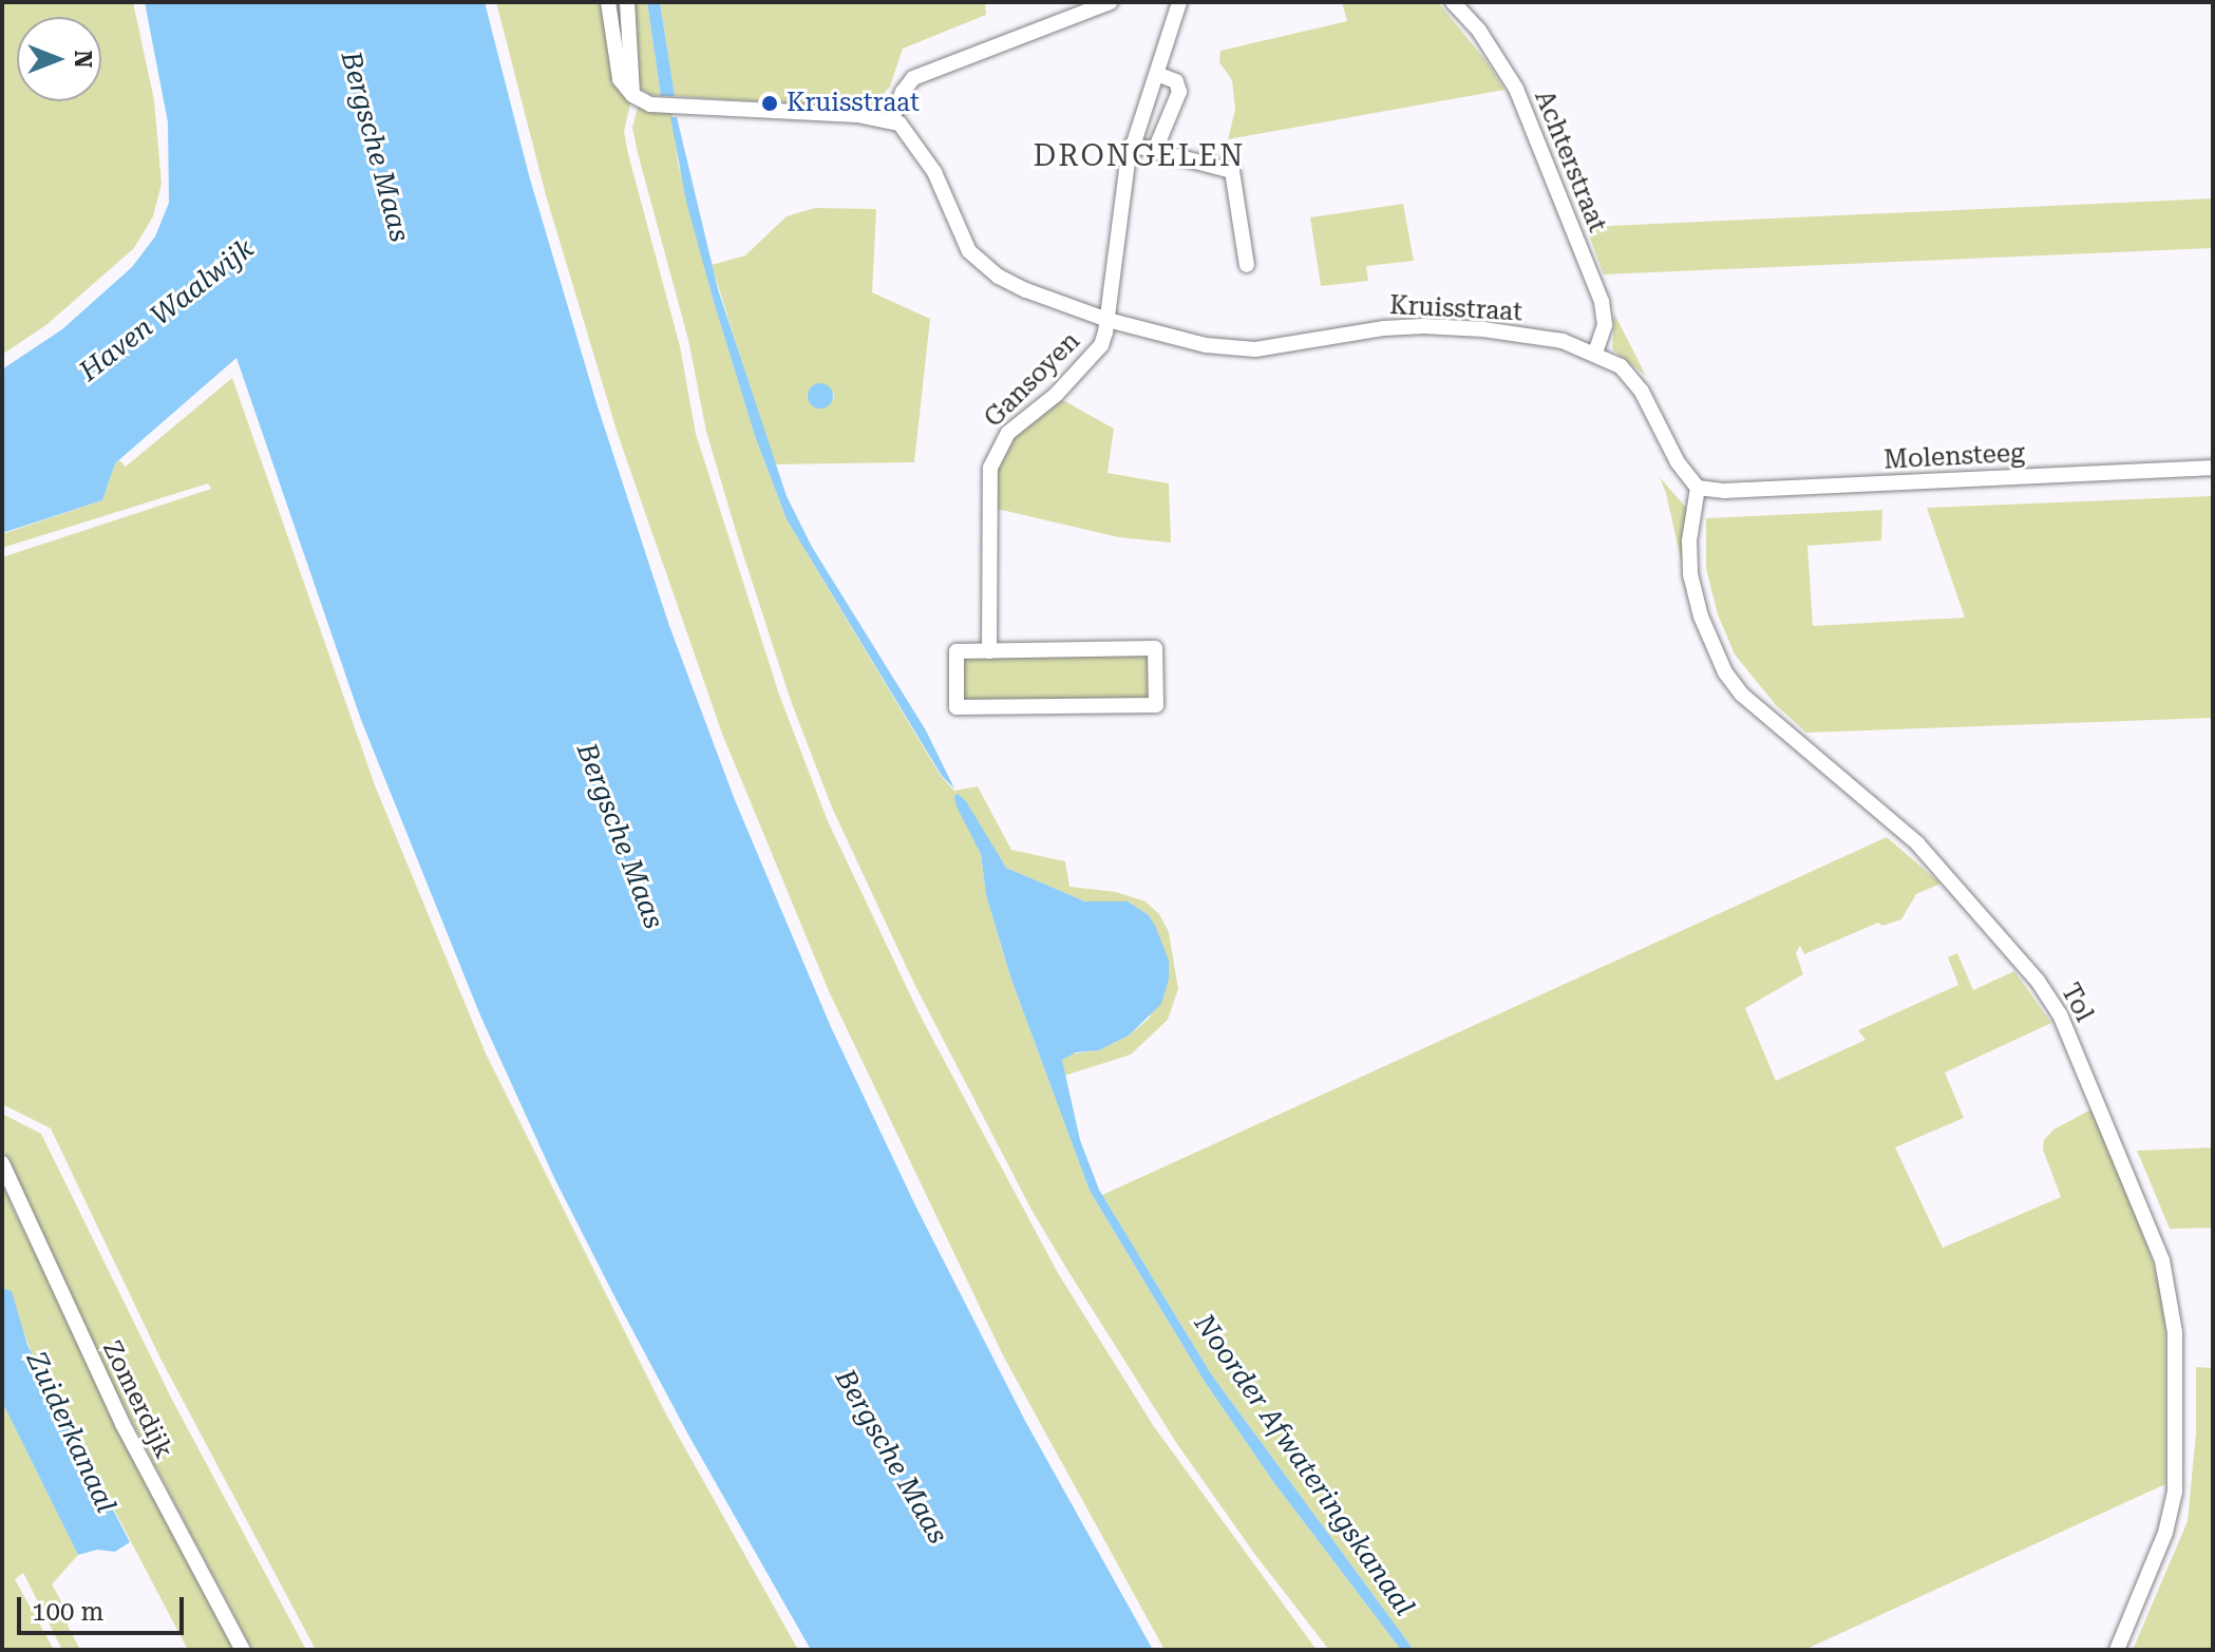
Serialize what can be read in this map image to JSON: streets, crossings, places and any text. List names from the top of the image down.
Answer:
{
  "streets": {
    "street": [
      "Achterstraat",
      "Kruisstraat",
      "Gansoyen",
      "Molensteeg",
      "Tol",
      "Zomerdijk"
    ]
  },
  "crossings": [
    ["Achterstraat", "Kruisstraat"],
    ["Kruisstraat", "Gansoyen"],
    ["Kruisstraat", "Molensteeg"],
    ["Kruisstraat", "Tol"],
    ["Molensteeg", "Tol"]
  ],
  "districts": ["DRONGELEN"],
  "water": [
    "Bergsche Maas",
    "Haven Waalwijk",
    "Zuiderkanaal",
    "Noorder Afwateringskanaal"
  ],
  "places": ["Kruisstraat"],
  "scale_bar": "100 m",
  "north": "right"
}
